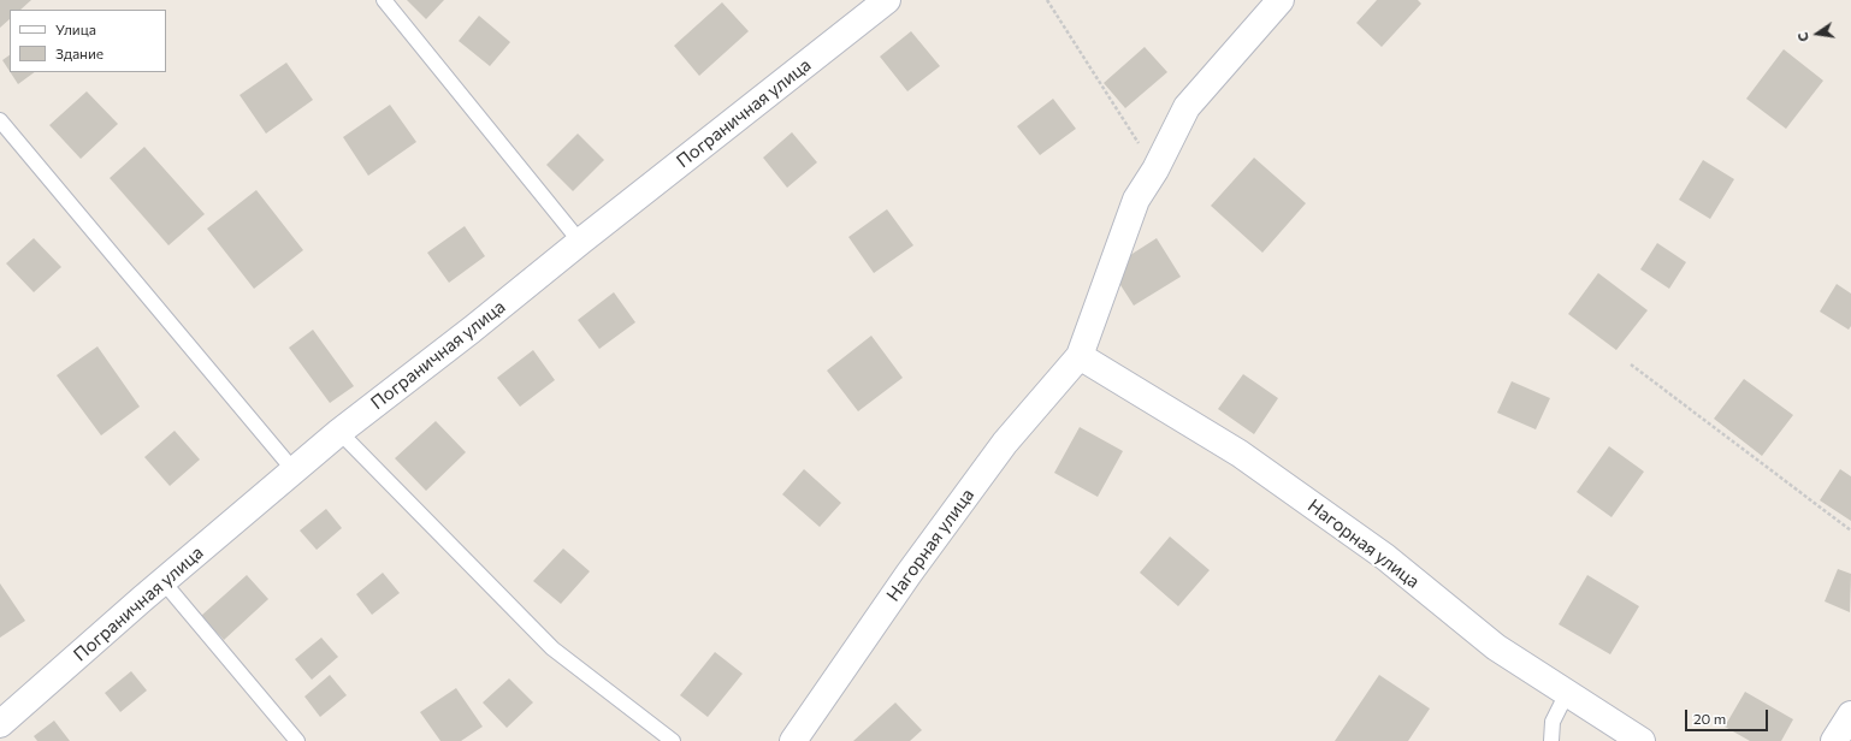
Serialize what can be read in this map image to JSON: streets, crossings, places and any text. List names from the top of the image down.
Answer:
{
  "streets": {
    "street": ["Пограничная улица", "Нагорная улица"]
  },
  "legend": ["Улица", "Здание"],
  "scale_bar": "20 m",
  "north": "left"
}
